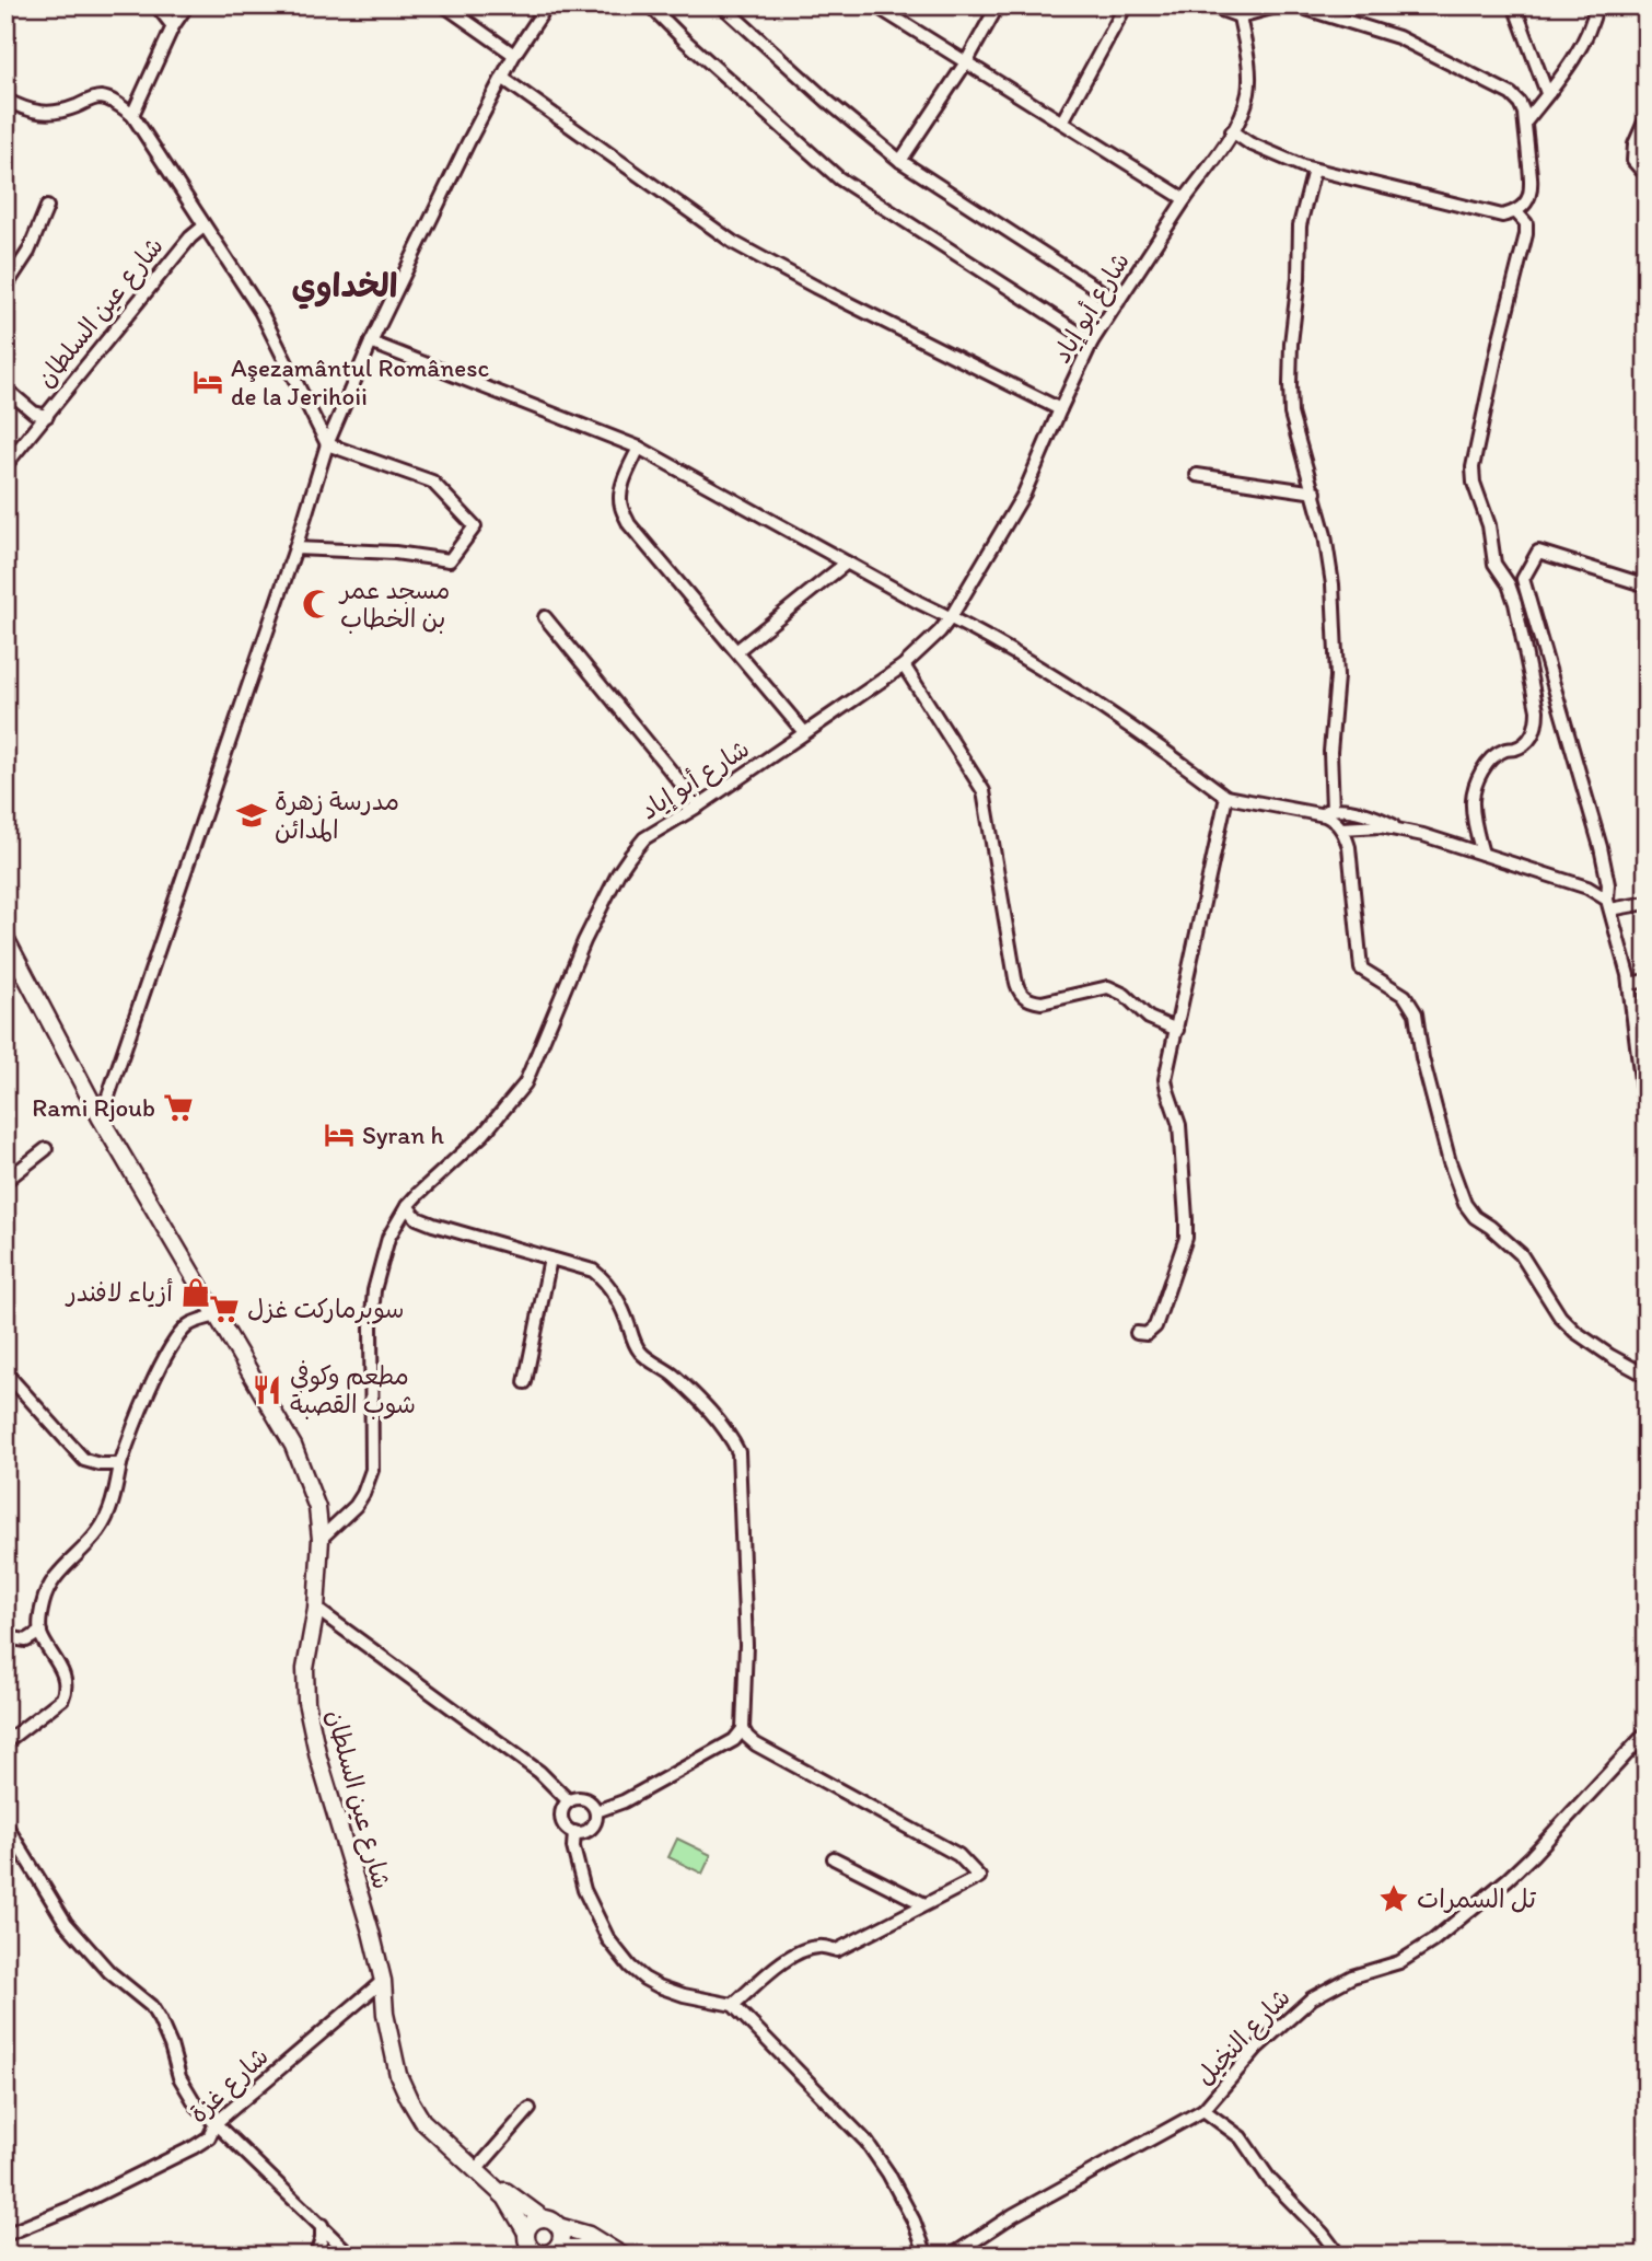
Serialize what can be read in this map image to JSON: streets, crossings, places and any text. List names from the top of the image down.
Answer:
{
  "streets": {
    "main road": ["شارع عين السلطان"],
    "street": ["شارع أبو إياد", "شارع النخيل", "شارع غزة"]
  },
  "crossings": [
    ["شارع أبو إياد", "شارع عين السلطان"],
    ["شارع عين السلطان", "شارع غزة"]
  ],
  "districts": ["الخداوي"],
  "places": {
    "hotel": ["Aşezamântul Românesc de la Jerihoii", "Syran h"],
    "mosque": ["مسجد عمر بن الخطاب"],
    "school or university": ["مدرسة زهرة المدائن"],
    "supermarket": ["Rami Rjoub", "سوبرماركت غزل"],
    "shop": ["أزياء لافندر"],
    "restaurant": ["مطعم وكوفي شوب القصبة"],
    "place": ["تل السمرات"]
  }
}
